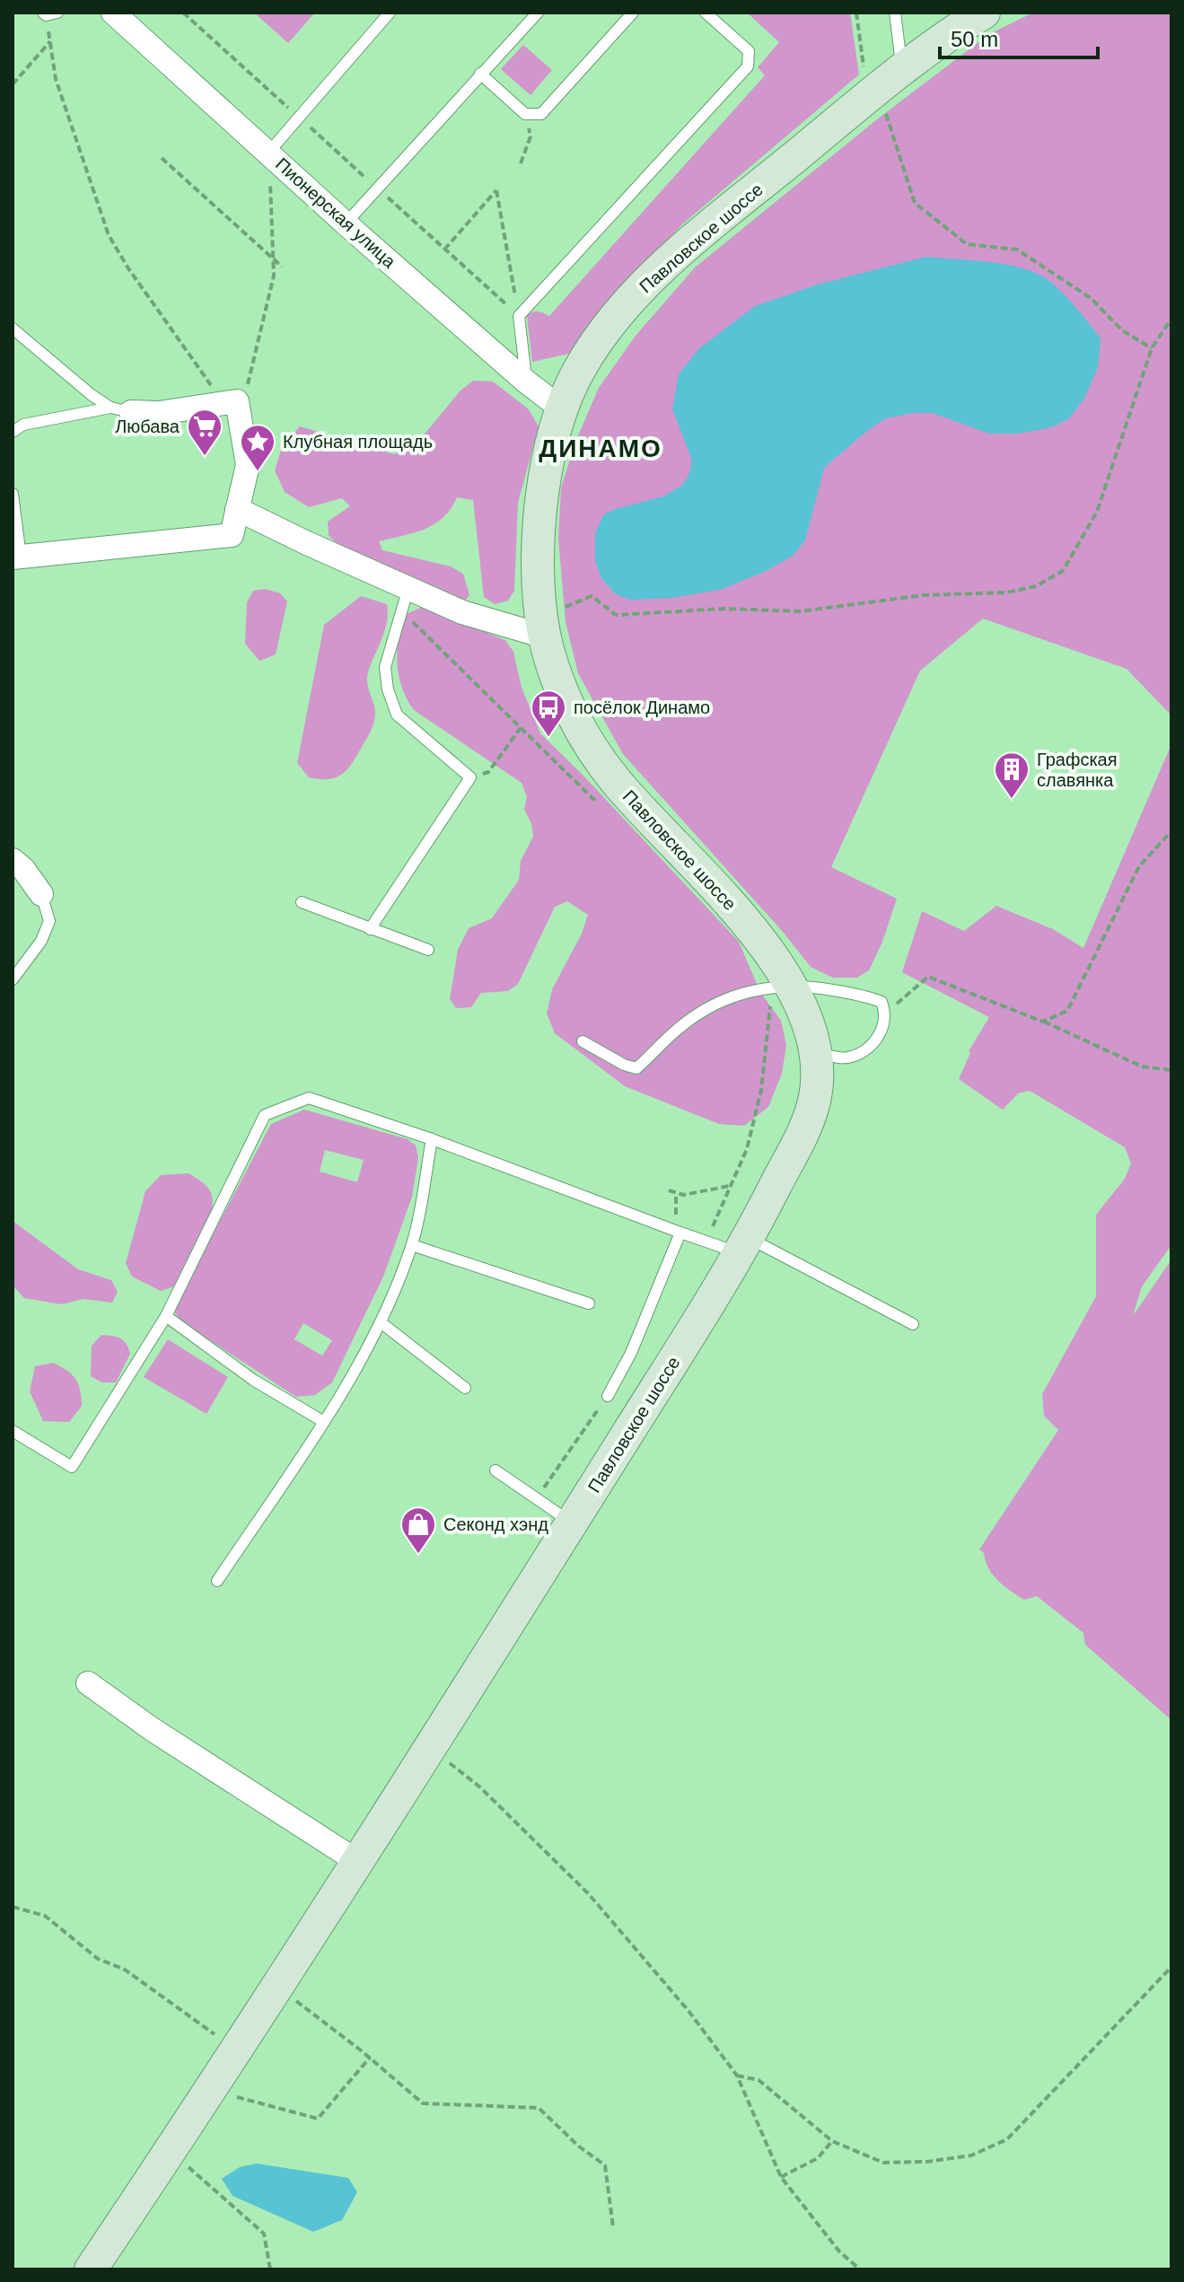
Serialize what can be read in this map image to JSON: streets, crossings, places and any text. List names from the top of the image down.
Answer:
{
  "streets": {
    "main road": ["Павловское шоссе"],
    "street": ["Пионерская улица"]
  },
  "crossings": [
    ["Пионерская улица", "Павловское шоссе"]
  ],
  "districts": ["ДИНАМО"],
  "places": {
    "supermarket": ["Любава"],
    "place": ["Клубная площадь"],
    "bus stop": ["посёлок Динамо"],
    "building": ["Графская славянка"],
    "shop": ["Секонд хэнд"]
  },
  "scale_bar": "50 m"
}
